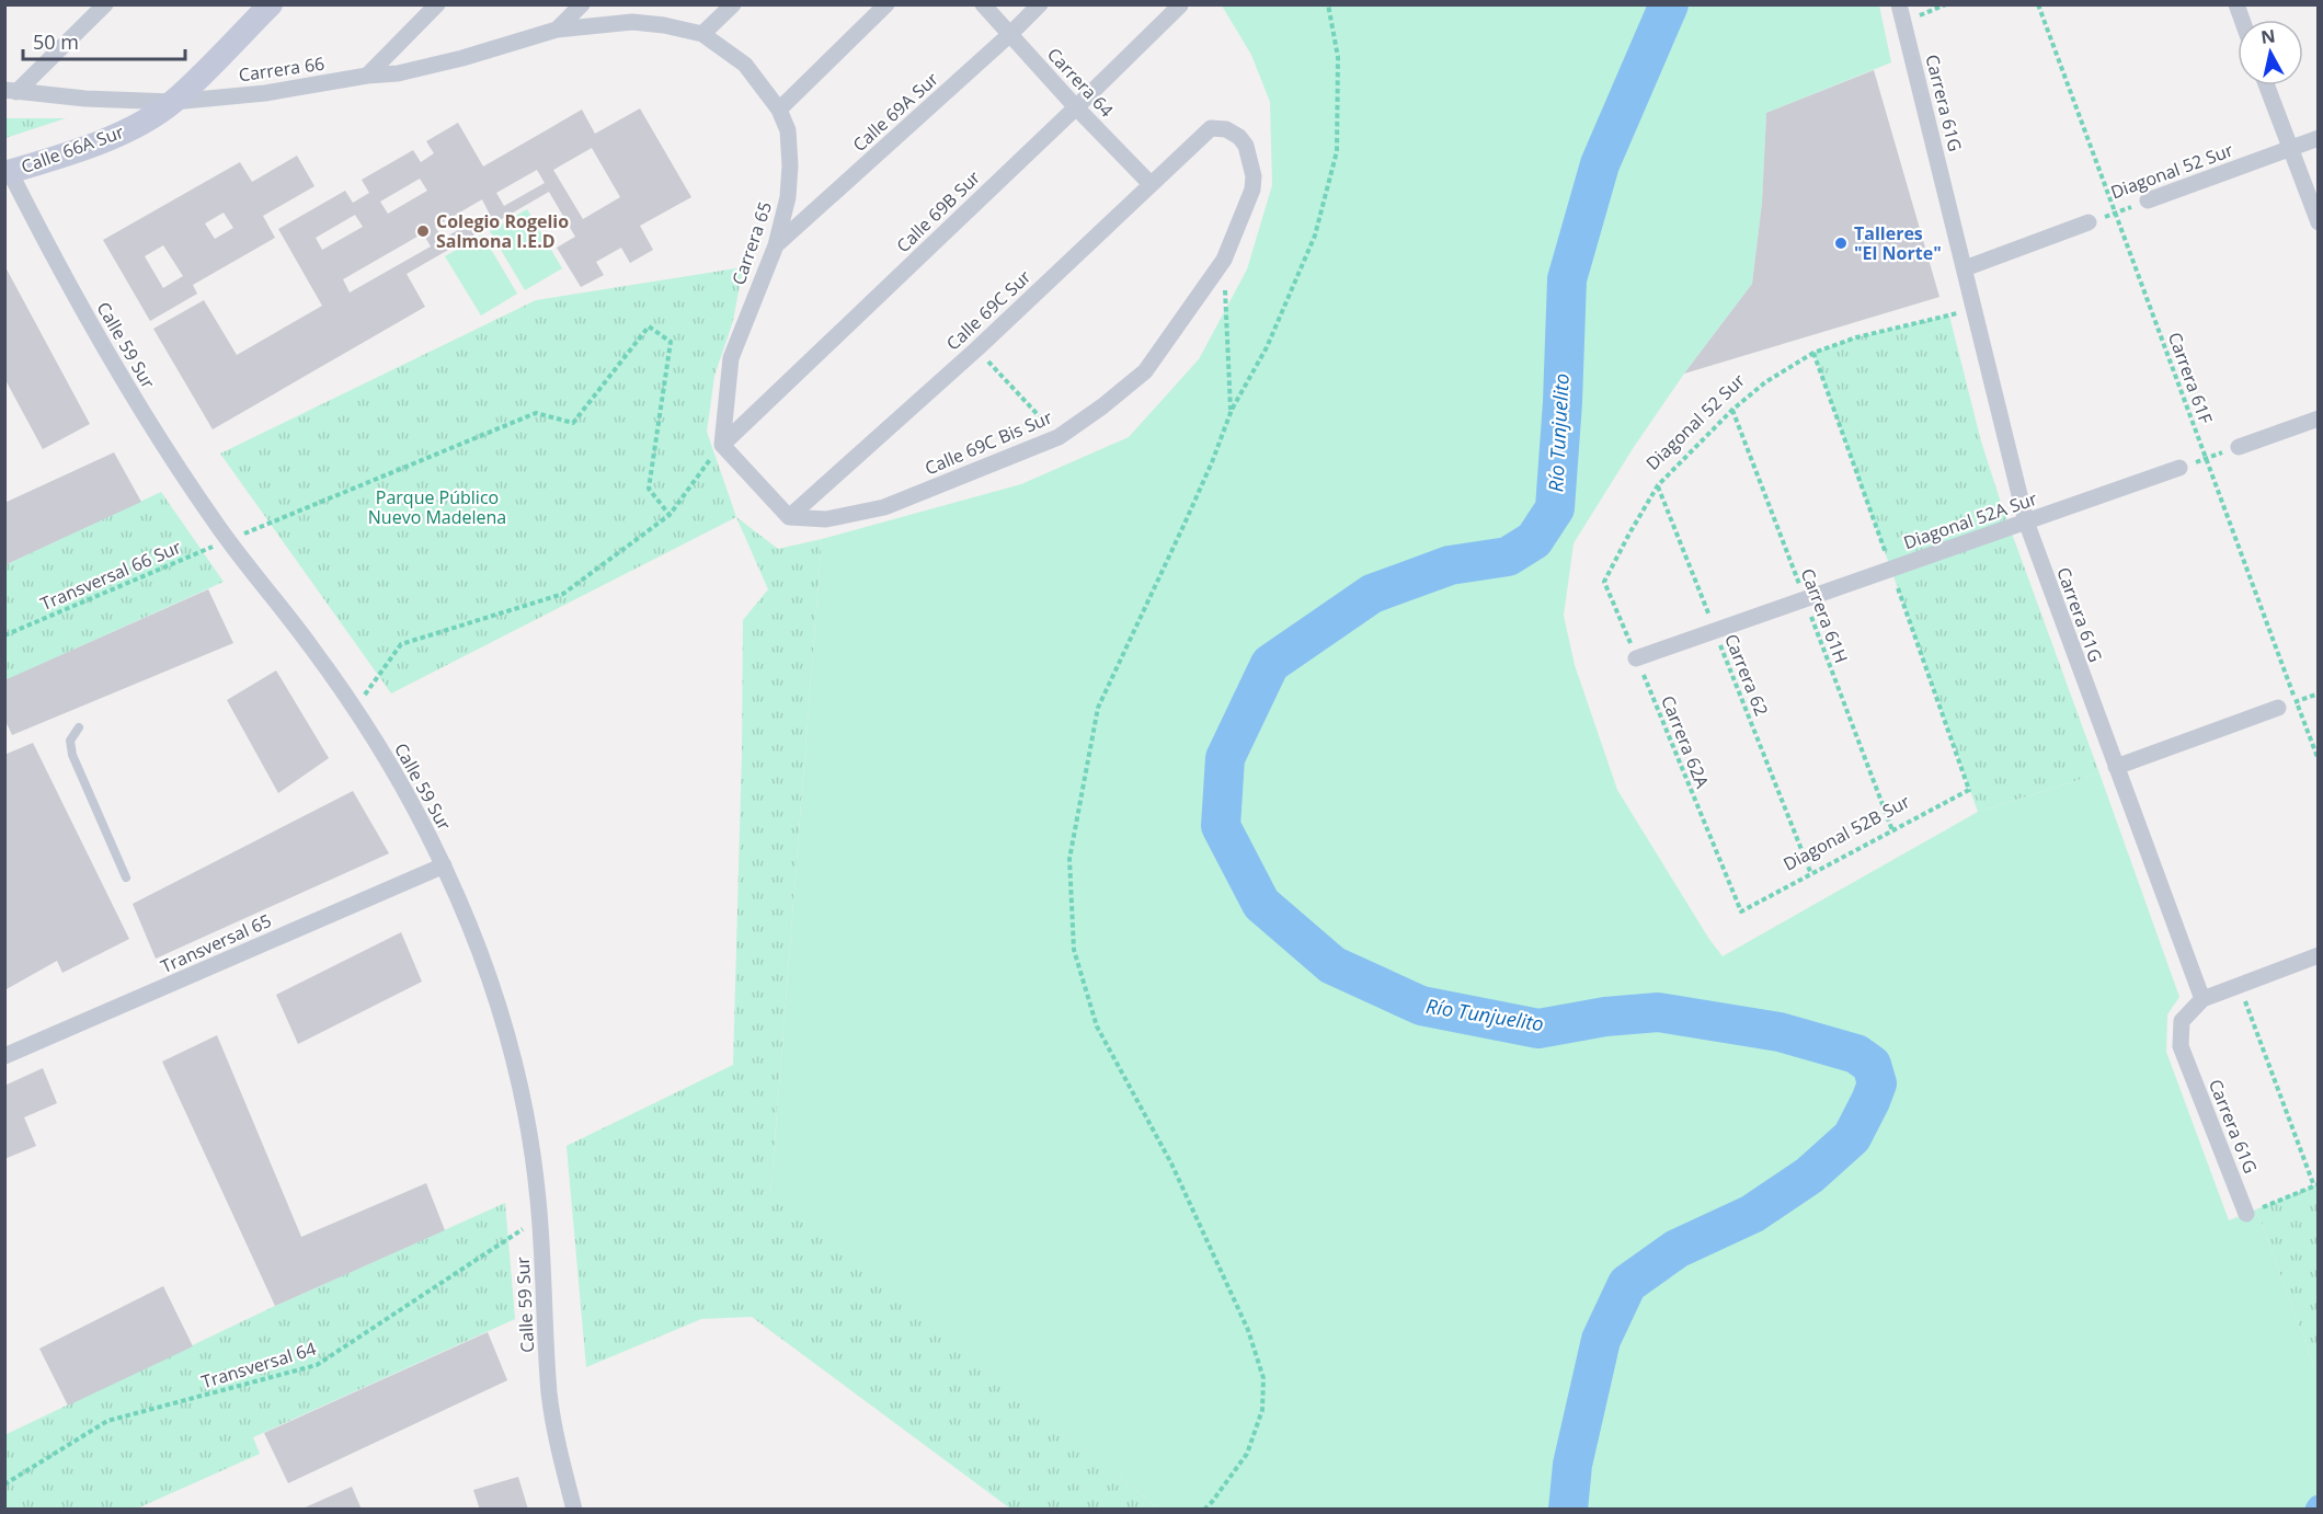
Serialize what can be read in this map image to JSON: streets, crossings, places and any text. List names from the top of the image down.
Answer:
{
  "streets": {
    "street": [
      "Carrera 66",
      "Carrera 64",
      "Carrera 61G",
      "Calle 69A Sur",
      "Calle 66A Sur",
      "Diagonal 52 Sur",
      "Calle 69B Sur",
      "Carrera 65",
      "Calle 69C Sur",
      "Calle 59 Sur",
      "Calle 69C Bis Sur",
      "Diagonal 52A Sur",
      "Transversal 65"
    ],
    "path": [
      "Carrera 61F",
      "Transversal 66 Sur",
      "Carrera 61H",
      "Carrera 62",
      "Carrera 62A",
      "Diagonal 52B Sur",
      "Transversal 64"
    ]
  },
  "crossings": [
    ["Carrera 66", "Calle 66A Sur"],
    ["Carrera 66", "Carrera 65"],
    ["Carrera 64", "Calle 69A Sur"],
    ["Carrera 64", "Calle 69B Sur"],
    ["Carrera 64", "Calle 69C Sur"],
    ["Carrera 61G", "Diagonal 52 Sur"],
    ["Carrera 61G", "Diagonal 52A Sur"],
    ["Calle 69A Sur", "Carrera 65"],
    ["Calle 66A Sur", "Calle 59 Sur"],
    ["Diagonal 52 Sur", "Carrera 61F"],
    ["Diagonal 52 Sur", "Carrera 61H"],
    ["Diagonal 52 Sur", "Carrera 62"],
    ["Diagonal 52 Sur", "Carrera 62A"],
    ["Calle 69B Sur", "Carrera 65"],
    ["Calle 69C Sur", "Calle 69C Bis Sur"],
    ["Calle 59 Sur", "Transversal 66 Sur"],
    ["Calle 59 Sur", "Transversal 65"],
    ["Calle 59 Sur", "Transversal 64"],
    ["Diagonal 52A Sur", "Carrera 61H"],
    ["Diagonal 52A Sur", "Carrera 62"],
    ["Diagonal 52A Sur", "Carrera 62A"],
    ["Carrera 61H", "Diagonal 52B Sur"],
    ["Carrera 62", "Diagonal 52B Sur"],
    ["Carrera 62A", "Diagonal 52B Sur"]
  ],
  "water": ["Río Tunjuelito"],
  "parks": ["Parque Público Nuevo Madelena"],
  "places": ["Colegio Rogelio Salmona I.E.D", "Talleres \"El Norte\""],
  "scale_bar": "50 m",
  "north": "top"
}
